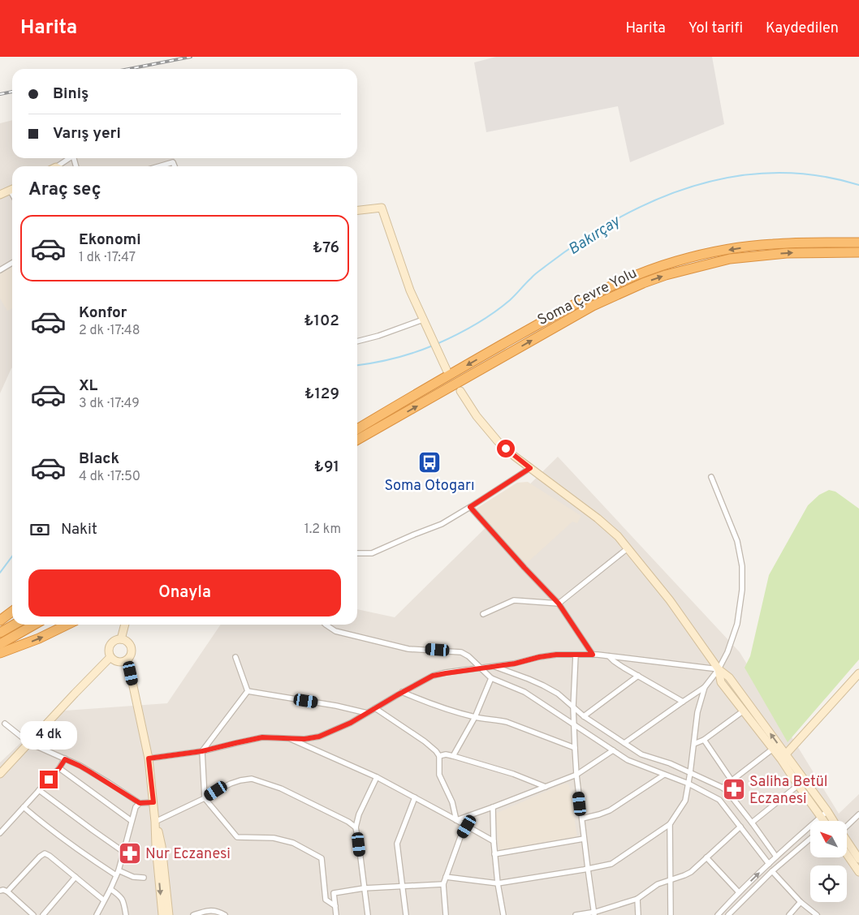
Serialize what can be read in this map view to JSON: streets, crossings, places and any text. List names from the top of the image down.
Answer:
{
  "streets": {
    "highway": ["Soma Çevre Yolu"]
  },
  "water": ["Bakırçay"],
  "places": {
    "bus stop": ["Soma Otogarı"],
    "pharmacy": ["Saliha Betül Eczanesi", "Nur Eczanesi"]
  },
  "north": "top left",
  "page": {
    "header": "Harita",
    "nav": ["Harita", "Yol tarifi", "Kaydedilen"],
    "banner": ["Biniş", "Varış yeri"],
    "heading": "Araç seç",
    "list": [
      {
        "name": "Ekonomi",
        "note": "1 dk · 17:47",
        "value": "₺76"
      },
      {
        "name": "Konfor",
        "note": "2 dk · 17:48",
        "value": "₺102"
      },
      {
        "name": "XL",
        "note": "3 dk · 17:49",
        "value": "₺129"
      },
      {
        "name": "Black",
        "note": "4 dk · 17:50",
        "value": "₺91"
      }
    ],
    "pay": ["Nakit", "1.2 km"],
    "buttons": "Onayla",
    "bubble": "4 dk"
  }
}
